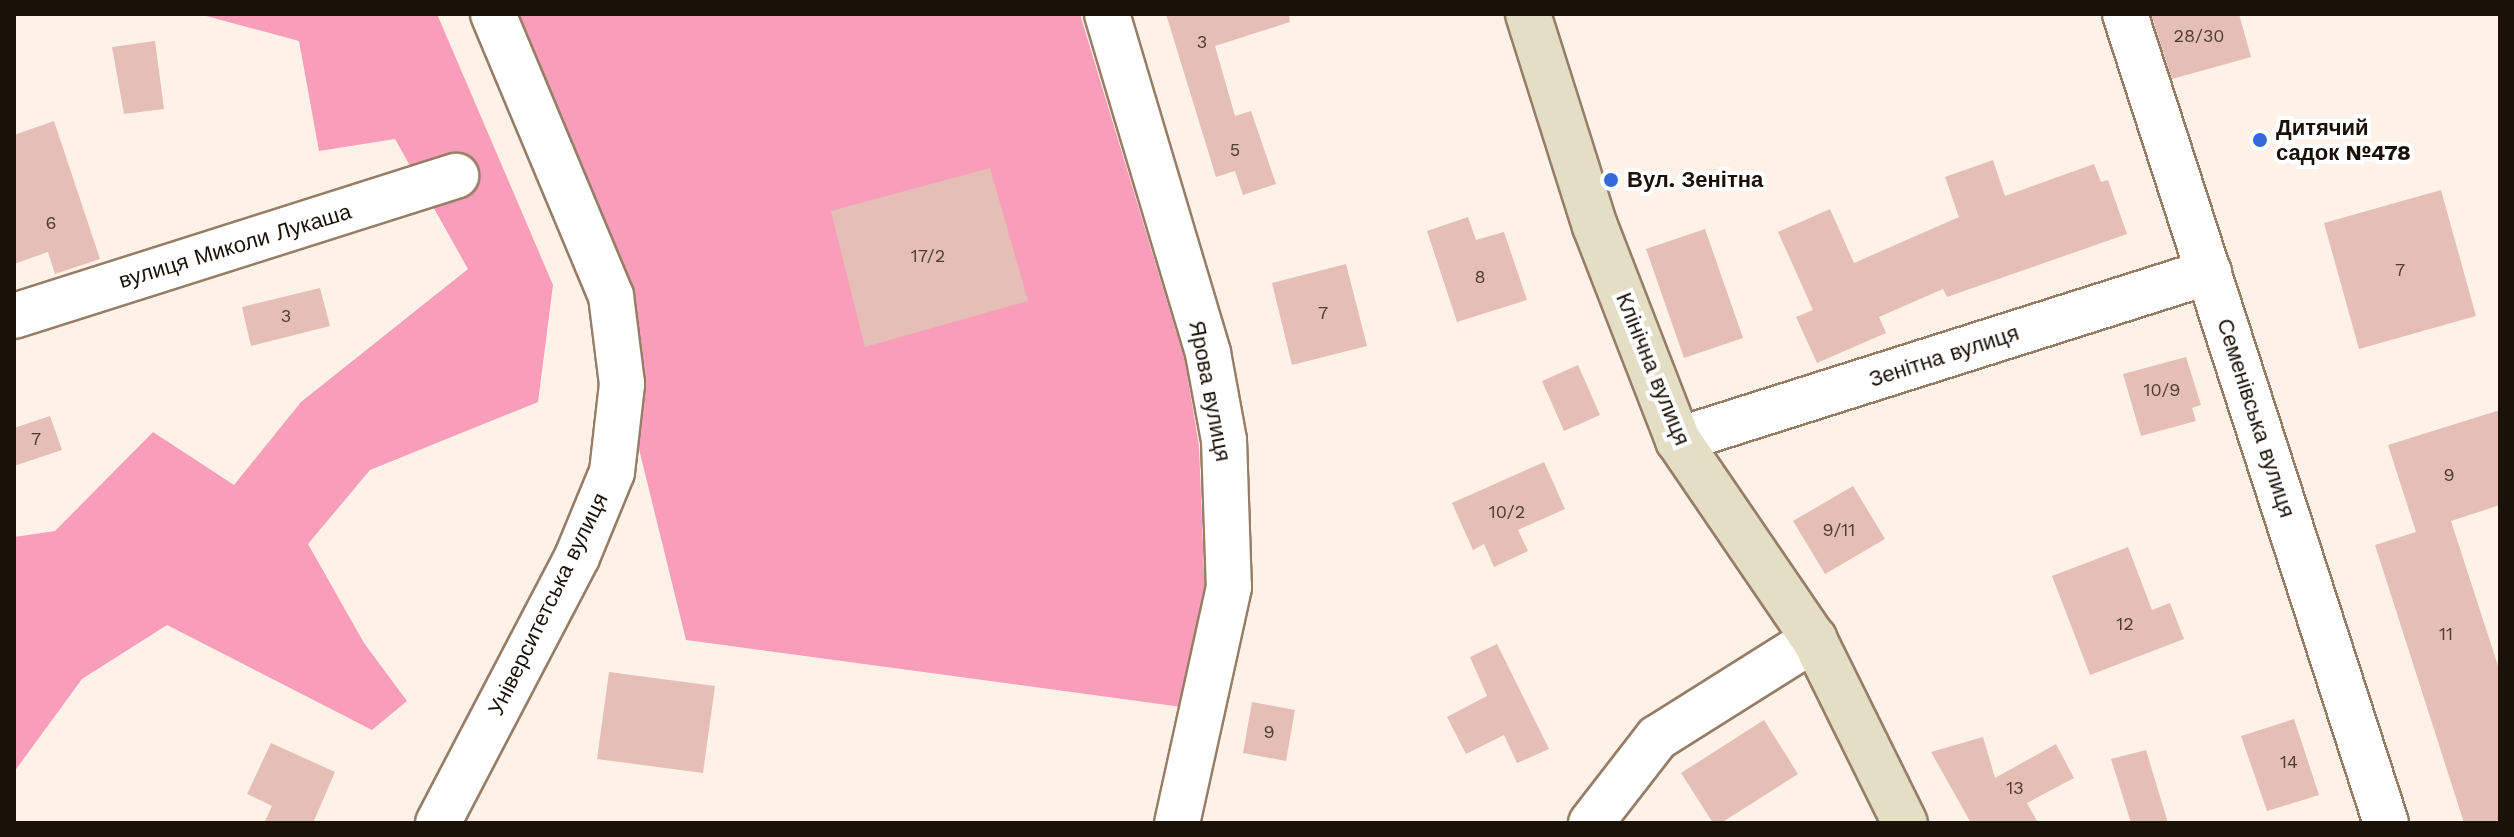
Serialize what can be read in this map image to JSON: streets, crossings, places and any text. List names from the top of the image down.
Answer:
{
  "streets": {
    "street": [
      "вулиця Миколи Лукаша",
      "Зенітна вулиця",
      "Клінічна вулиця",
      "Ярова вулиця",
      "Семенівська вулиця",
      "Університетська вулиця"
    ]
  },
  "crossings": [
    ["Зенітна вулиця", "Клінічна вулиця"],
    ["Зенітна вулиця", "Семенівська вулиця"]
  ],
  "places": ["Дитячий садок №478", "Вул. Зенітна"],
  "house_numbers": [
    "28/30",
    "3",
    "5",
    "6",
    "17/2",
    "7",
    "8",
    "7",
    "3",
    "10/9",
    "7",
    "9",
    "10/2",
    "9/11",
    "12",
    "11",
    "9",
    "14",
    "13"
  ]
}
